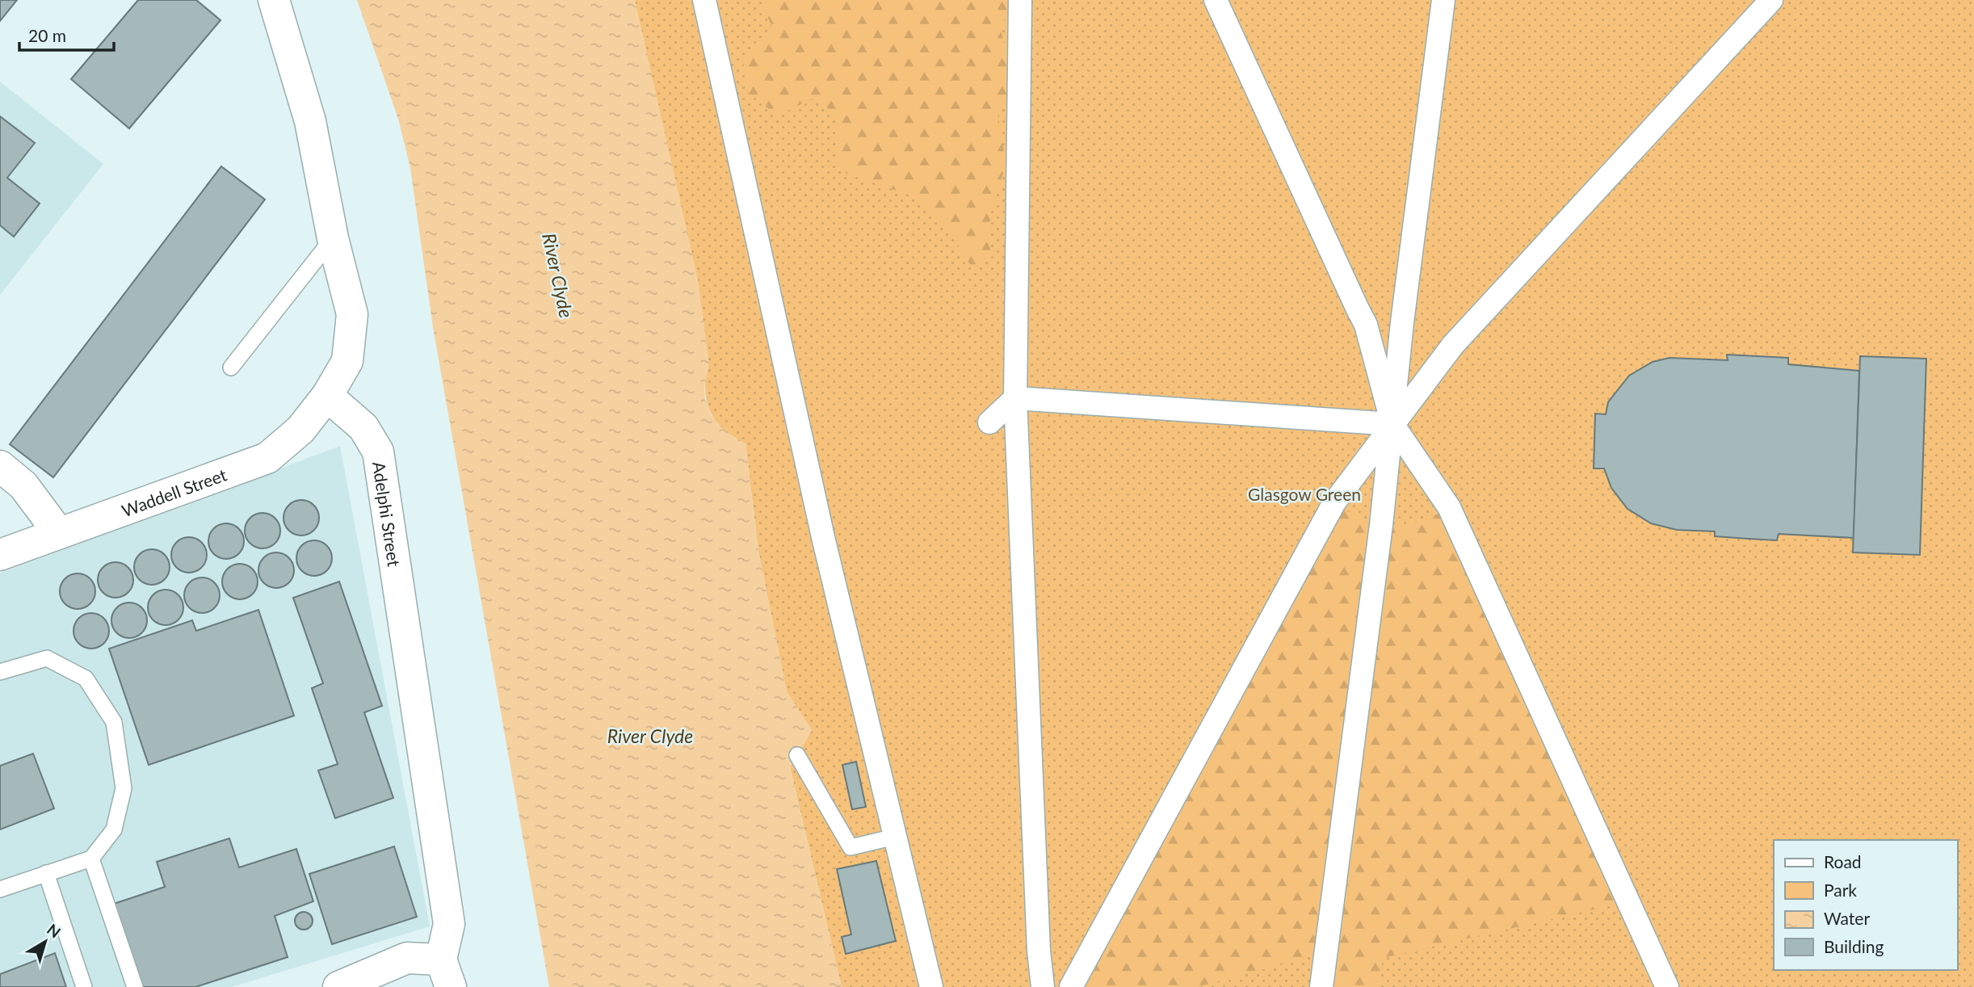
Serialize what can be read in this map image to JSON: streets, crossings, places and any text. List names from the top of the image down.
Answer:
{
  "streets": {
    "street": ["Waddell Street", "Adelphi Street"]
  },
  "crossings": [
    ["Waddell Street", "Adelphi Street"]
  ],
  "water": ["River Clyde"],
  "parks": ["Glasgow Green"],
  "legend": [
    "Road",
    "Park",
    "Water",
    "Building"
  ],
  "scale_bar": "20 m",
  "north": "top right"
}
